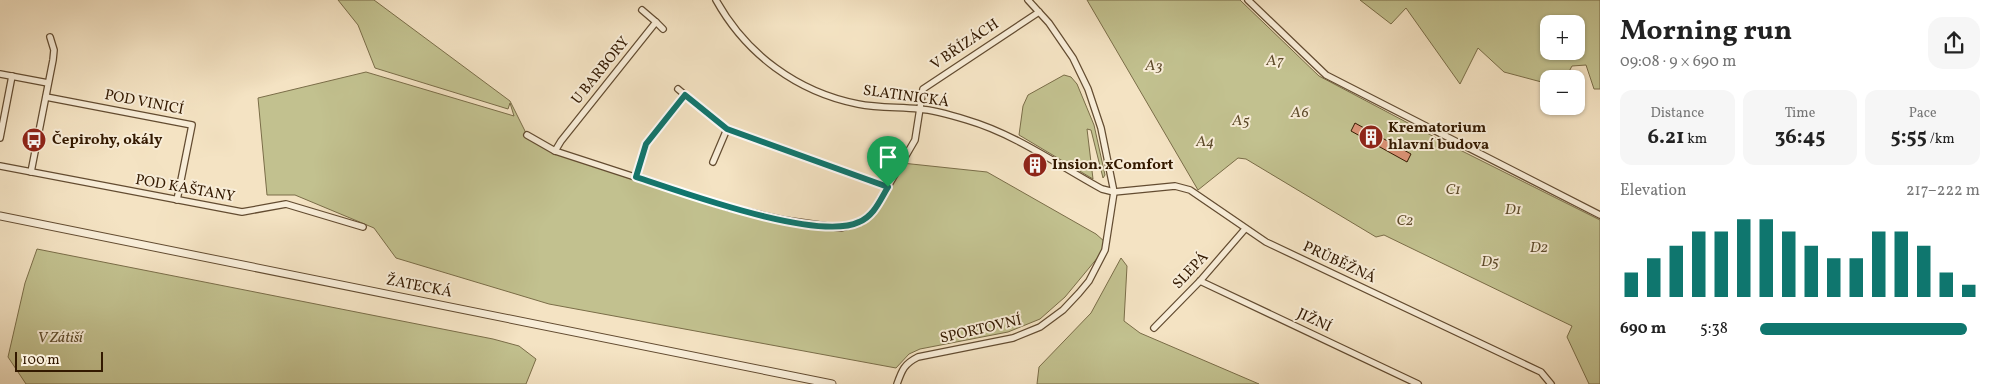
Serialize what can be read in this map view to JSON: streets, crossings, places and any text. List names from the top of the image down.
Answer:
{
  "streets": {
    "street": [
      "V BŘÍZÁCH",
      "U BARBORY",
      "SLATINICKÁ",
      "POD VINICÍ",
      "POD KAŠTANY",
      "PRŮBĚŽNÁ",
      "SLEPÁ",
      "ŽATECKÁ",
      "JIŽNÍ",
      "SPORTOVNÍ"
    ]
  },
  "crossings": [
    ["V BŘÍZÁCH", "U BARBORY"],
    ["V BŘÍZÁCH", "SLATINICKÁ"],
    ["V BŘÍZÁCH", "SPORTOVNÍ"],
    ["SLATINICKÁ", "PRŮBĚŽNÁ"],
    ["SLATINICKÁ", "SPORTOVNÍ"],
    ["POD VINICÍ", "POD KAŠTANY"],
    ["PRŮBĚŽNÁ", "SLEPÁ"],
    ["PRŮBĚŽNÁ", "SPORTOVNÍ"],
    ["SLEPÁ", "JIŽNÍ"]
  ],
  "parks": [
    "A7",
    "A3",
    "A6",
    "A5",
    "A4",
    "C1",
    "D1",
    "C2",
    "D2",
    "D5",
    "V Zátiší"
  ],
  "places": {
    "building": ["Krematorium hlavní budova", "Insion. xComfort"],
    "bus stop": ["Čepirohy, okály"]
  },
  "scale_bar": "100 m",
  "page": {
    "heading": ["Morning run", "09:08 · 9 × 690 m"],
    "map_buttons": ["+", "−"],
    "stats": [
      ["Distance", "6.21 km"],
      ["Time", "36:45"],
      ["Pace", "5:55 /km"]
    ],
    "chart": ["Elevation", "217–222 m"],
    "list": [
      {
        "name": "690 m",
        "note": "5:38"
      }
    ],
    "scale": "100 m"
  }
}
